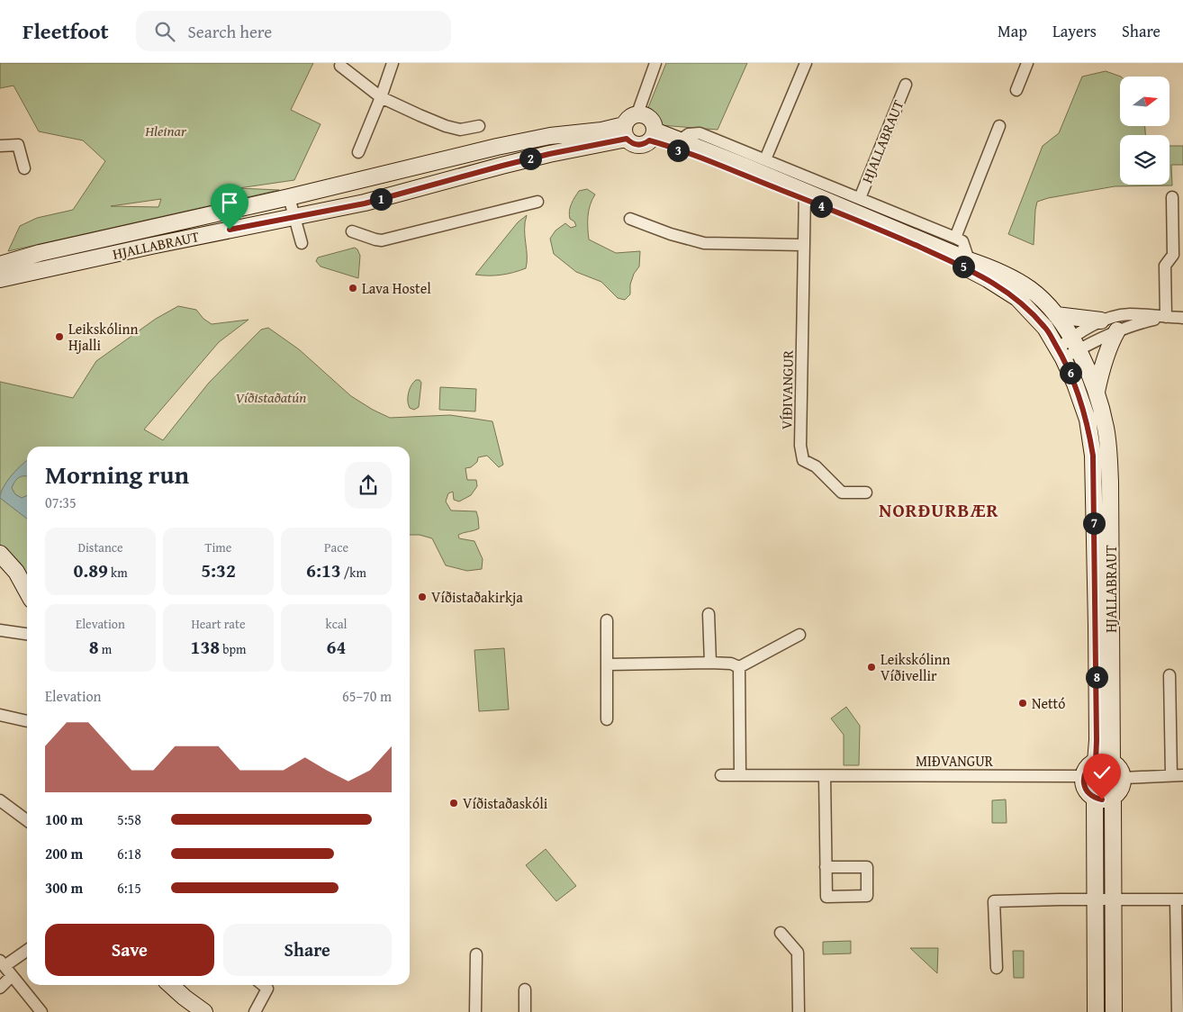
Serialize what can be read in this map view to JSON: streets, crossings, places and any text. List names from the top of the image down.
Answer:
{
  "streets": {
    "main road": ["HJALLABRAUT"],
    "street": ["VÍÐIVANGUR", "MIÐVANGUR"]
  },
  "crossings": [
    ["HJALLABRAUT", "VÍÐIVANGUR"],
    ["HJALLABRAUT", "MIÐVANGUR"]
  ],
  "districts": ["NORÐURBÆR"],
  "parks": ["Hleinar", "Víðistaðatún"],
  "places": [
    "Lava Hostel",
    "Leikskólinn Hjalli",
    "Víðistaðakirkja",
    "Leikskólinn Víðivellir",
    "Nettó",
    "Víðistaðaskóli"
  ],
  "north": "right",
  "page": {
    "header": "Fleetfoot",
    "search": "Search here",
    "nav": ["Map", "Layers", "Share"],
    "pins": [
      "3",
      "2",
      "1",
      "4",
      "5",
      "6",
      "7",
      "8"
    ],
    "heading": ["Morning run", "07:35"],
    "stats": [
      ["Distance", "0.89 km"],
      ["Time", "5:32"],
      ["Pace", "6:13 /km"],
      ["Elevation", "8 m"],
      ["Heart rate", "138 bpm"],
      ["kcal", "64"]
    ],
    "chart": ["Elevation", "65–70 m"],
    "list": [
      {
        "name": "100 m",
        "note": "5:58"
      },
      {
        "name": "200 m",
        "note": "6:18"
      },
      {
        "name": "300 m",
        "note": "6:15"
      }
    ],
    "buttons": ["Save", "Share"]
  }
}
